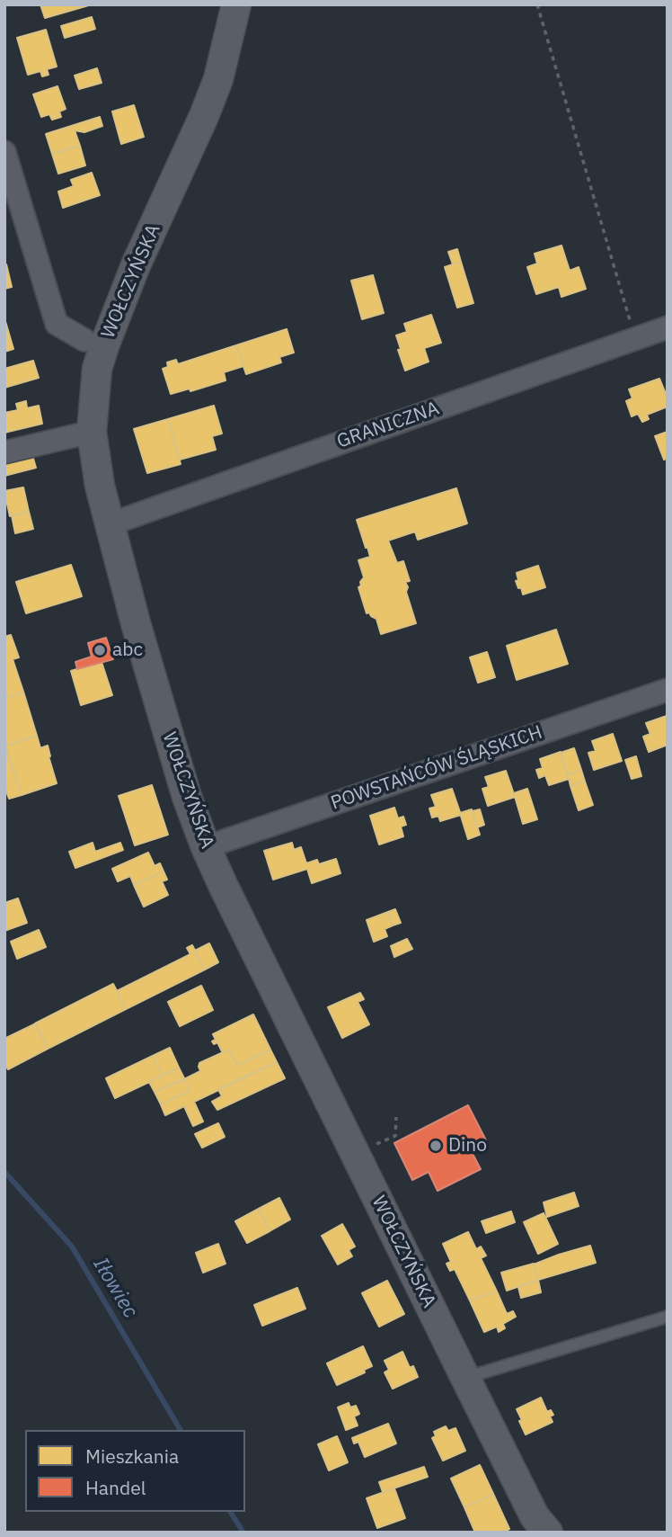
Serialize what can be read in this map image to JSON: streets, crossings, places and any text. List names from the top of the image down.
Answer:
{
  "streets": {
    "street": ["WOŁCZYŃSKA", "GRANICZNA", "POWSTAŃCÓW ŚLĄSKICH"]
  },
  "crossings": [
    ["WOŁCZYŃSKA", "GRANICZNA"],
    ["WOŁCZYŃSKA", "POWSTAŃCÓW ŚLĄSKICH"]
  ],
  "water": ["Iłowiec"],
  "places": ["abc", "Dino"],
  "legend": ["Mieszkania", "Handel"]
}
